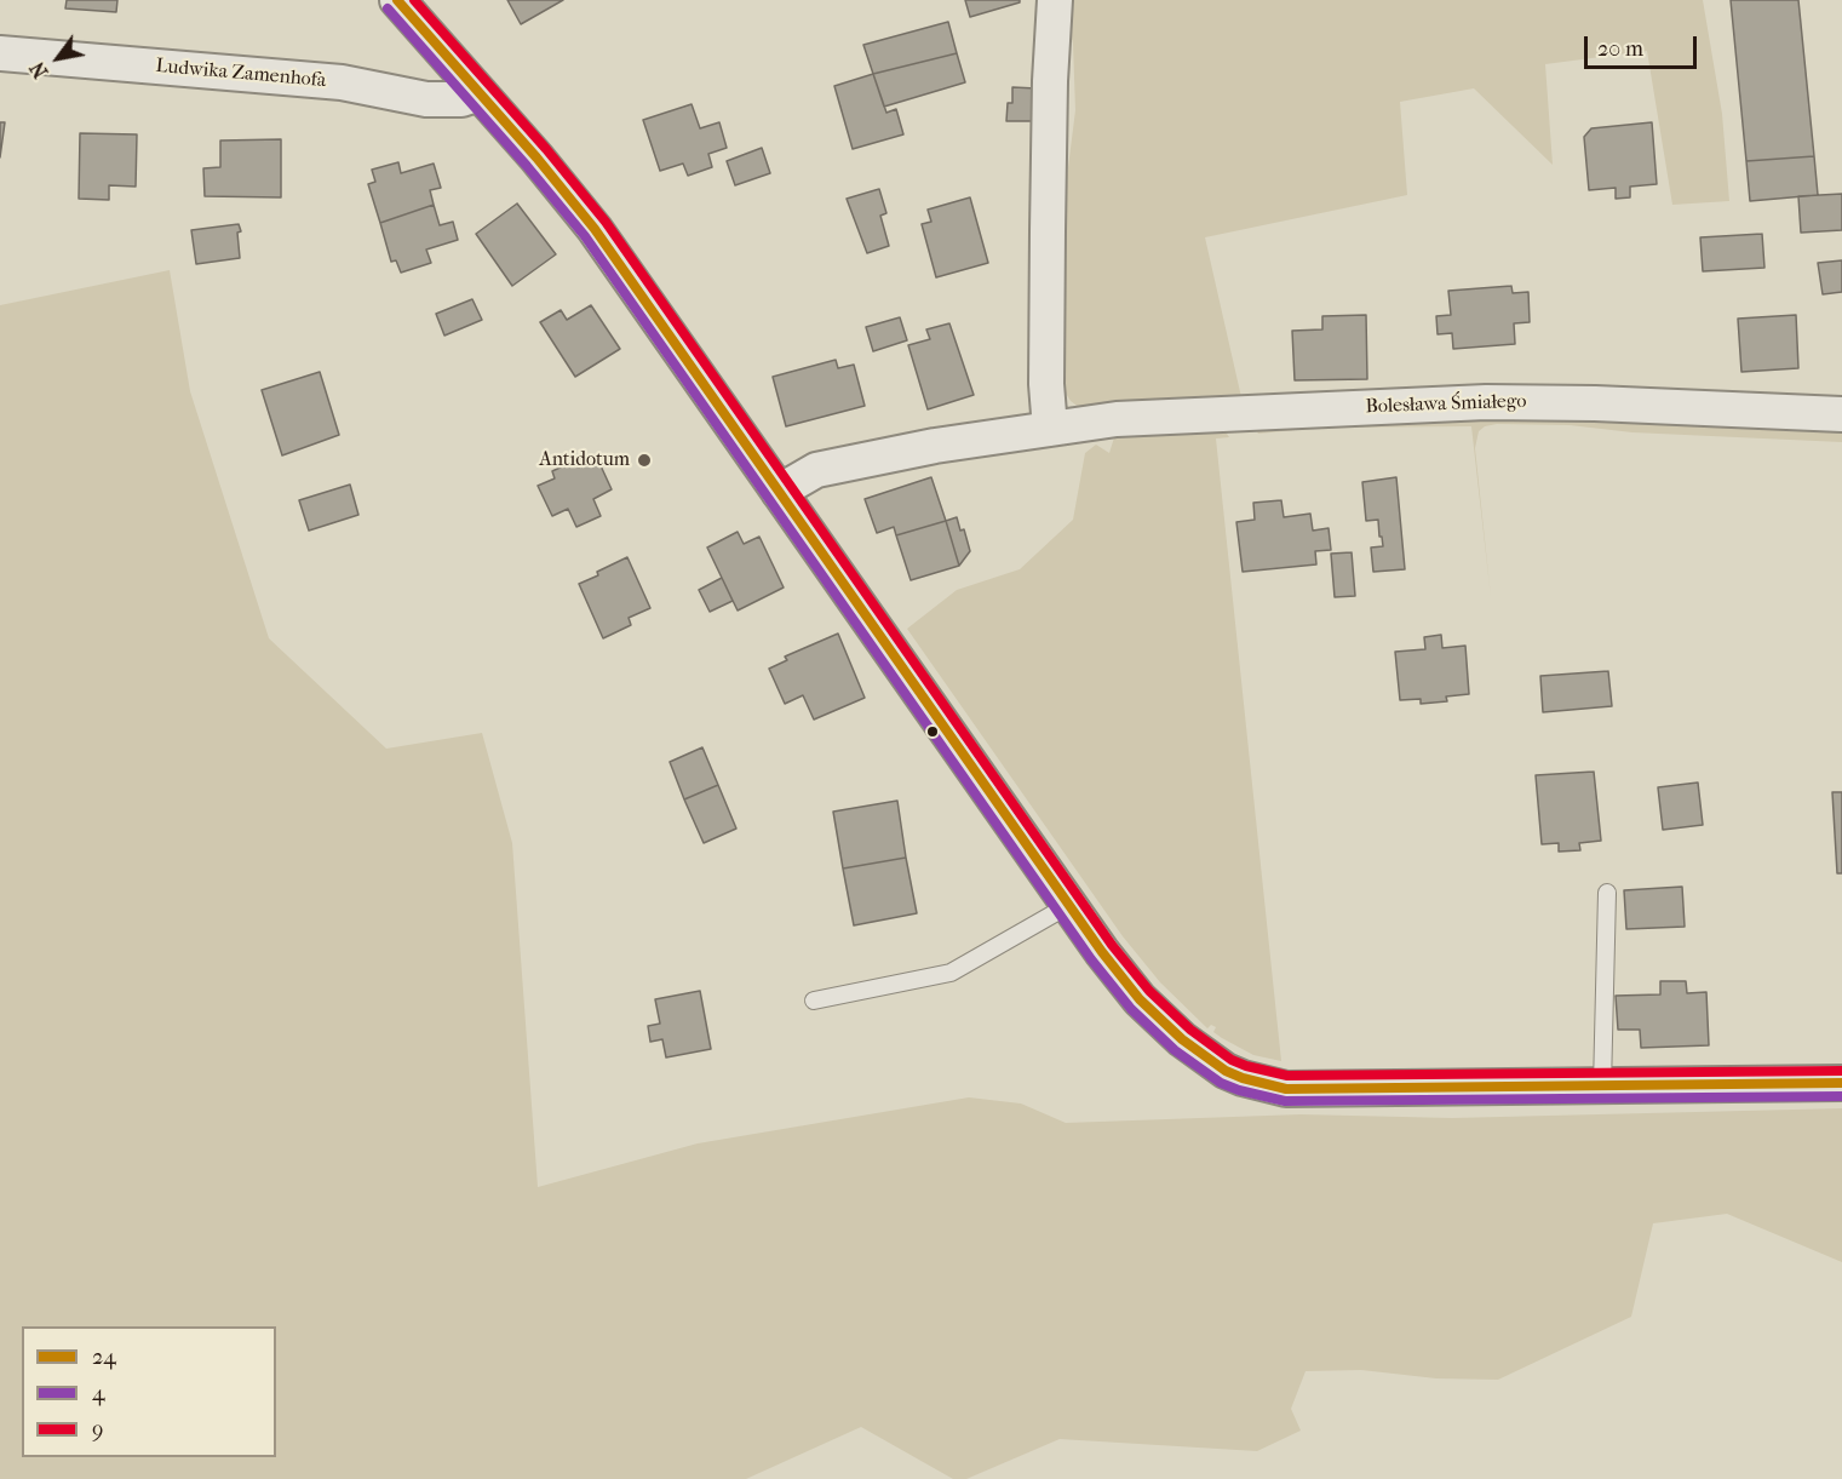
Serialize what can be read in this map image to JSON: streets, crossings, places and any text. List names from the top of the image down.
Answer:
{
  "streets": {
    "street": ["Ludwika Zamenhofa", "Bolesława Śmiałego"]
  },
  "places": ["Antidotum"],
  "lines": ["transit line 24", "transit line 9", "transit line 4"],
  "legend": ["24", "4", "9"],
  "scale_bar": "20 m",
  "north": "bottom left"
}
